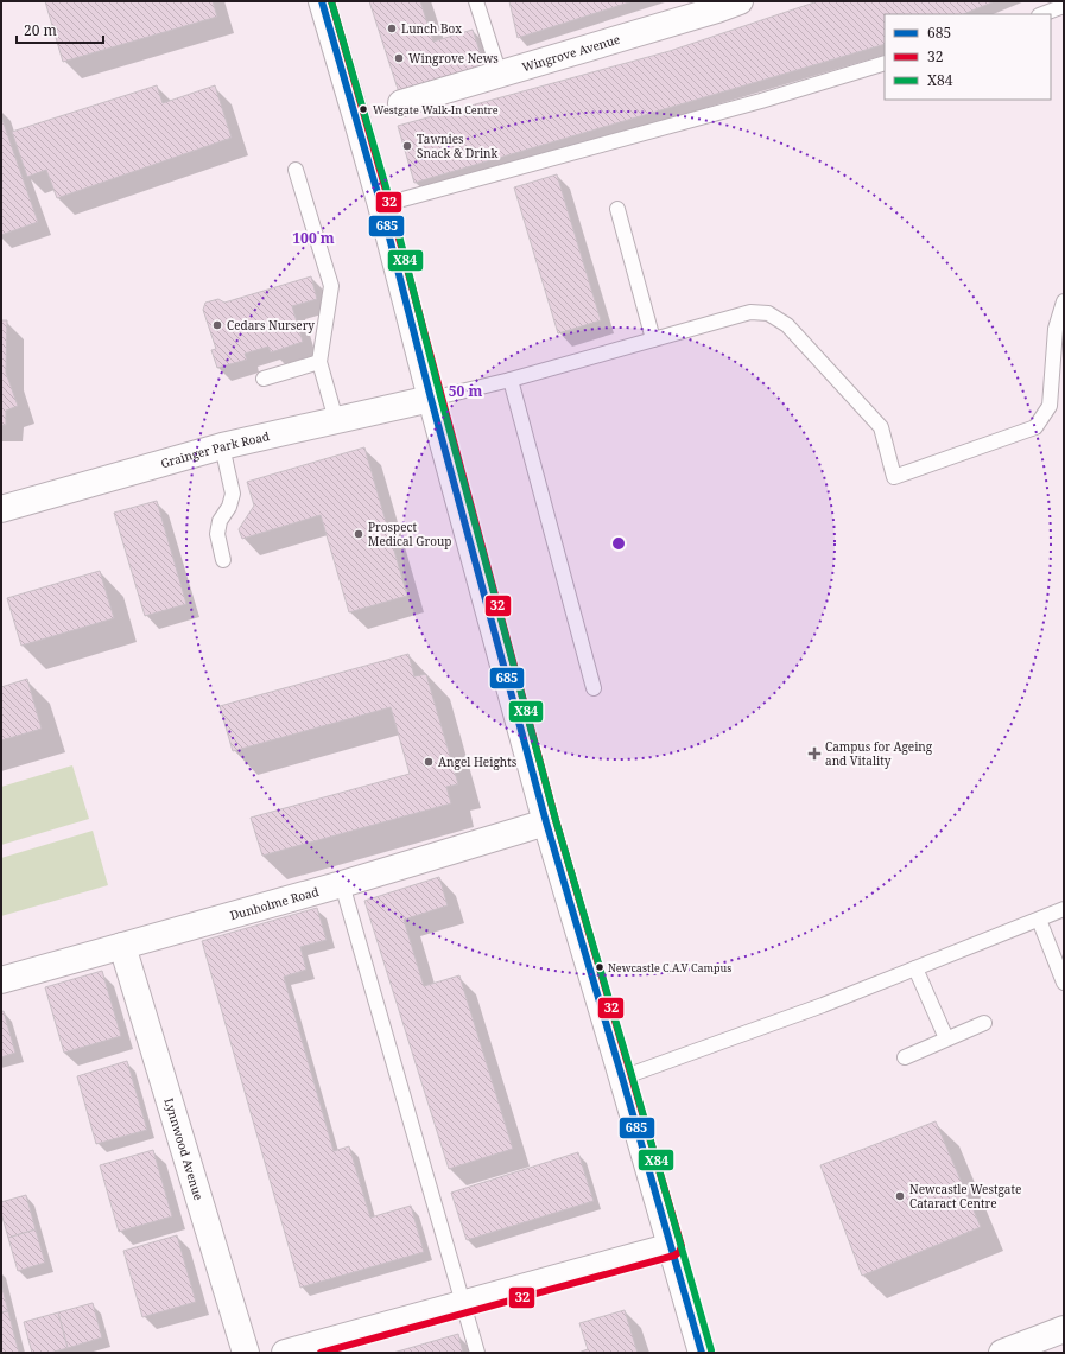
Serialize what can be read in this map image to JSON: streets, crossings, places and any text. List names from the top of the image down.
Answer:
{
  "streets": {
    "street": [
      "Wingrove Avenue",
      "Grainger Park Road",
      "Dunholme Road",
      "Lynnwood Avenue"
    ]
  },
  "crossings": [
    ["Dunholme Road", "Lynnwood Avenue"]
  ],
  "places": {
    "other": [
      "Lunch Box",
      "Wingrove News",
      "Westgate Walk-In Centre",
      "Tawnies Snack & Drink",
      "Cedars Nursery",
      "Prospect Medical Group",
      "Angel Heights",
      "Newcastle C.A.V Campus",
      "Newcastle Westgate Cataract Centre"
    ],
    "health": ["Campus for Ageing and Vitality"]
  },
  "lines": ["transit line 685", "transit line 32", "transit line X84"],
  "legend": ["685", "32", "X84"],
  "scale_bar": "20 m",
  "rings": ["100 m", "50 m"]
}
